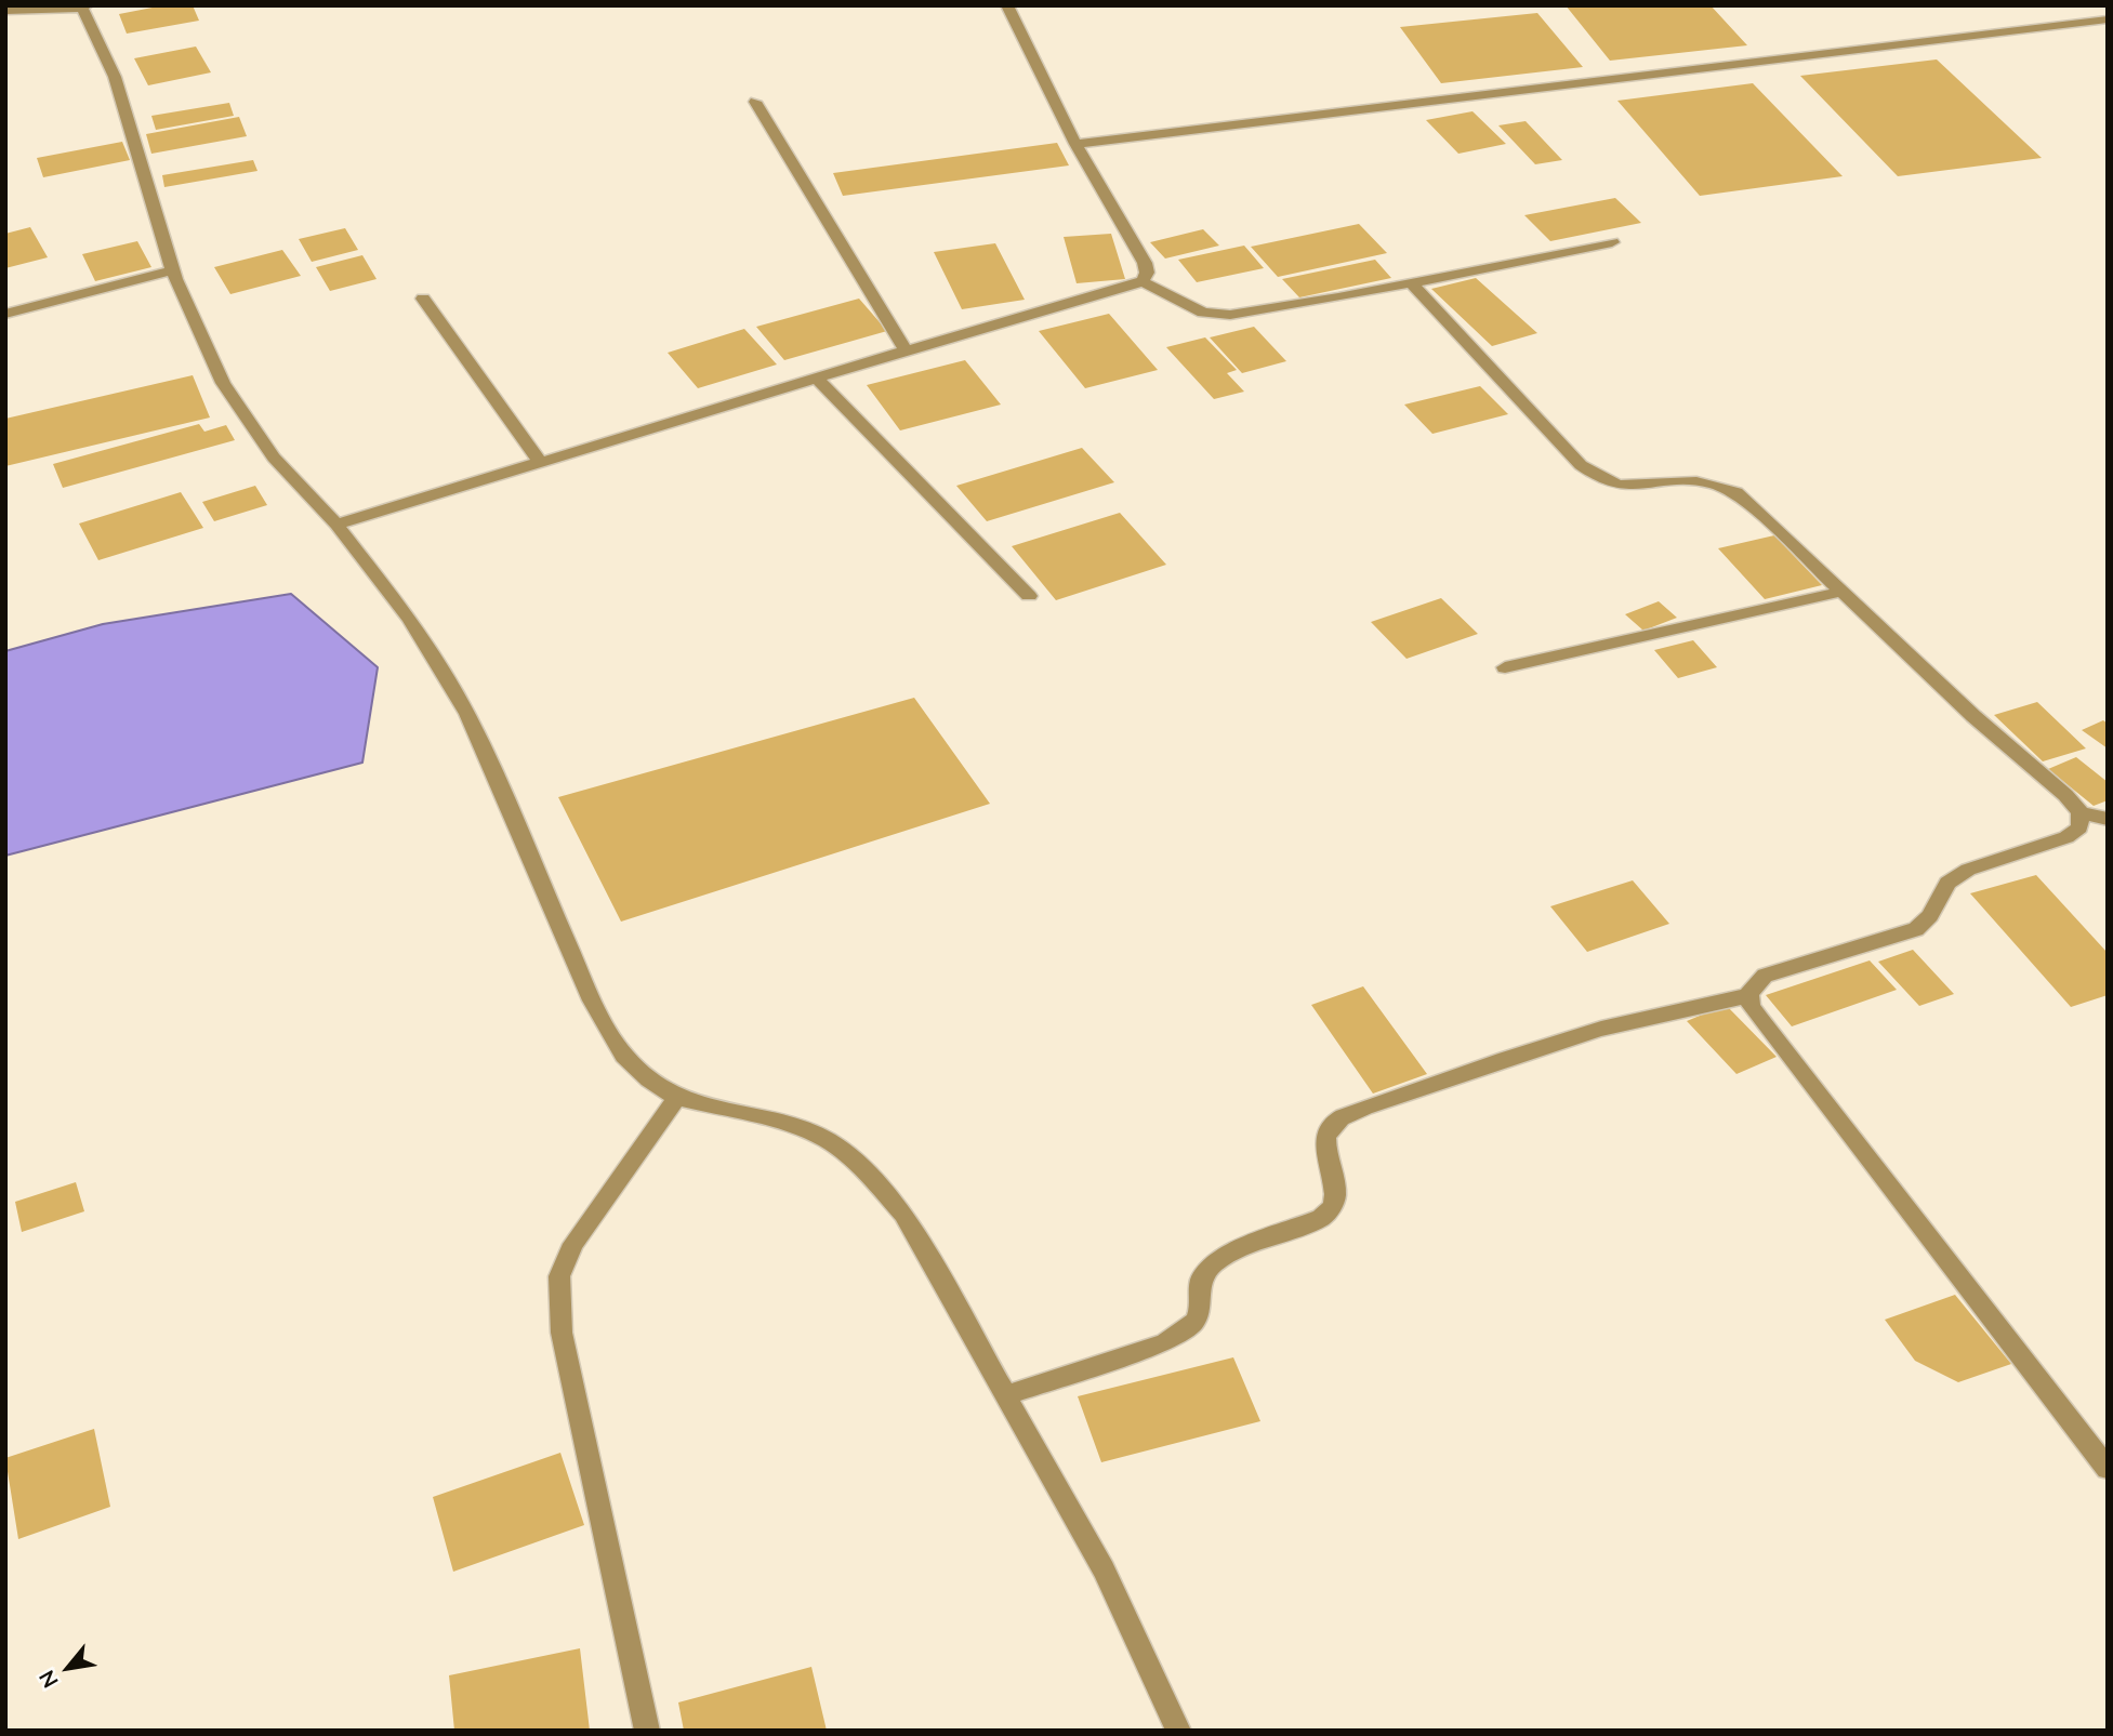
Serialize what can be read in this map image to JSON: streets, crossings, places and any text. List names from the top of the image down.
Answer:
{
  "north": "bottom left"
}
